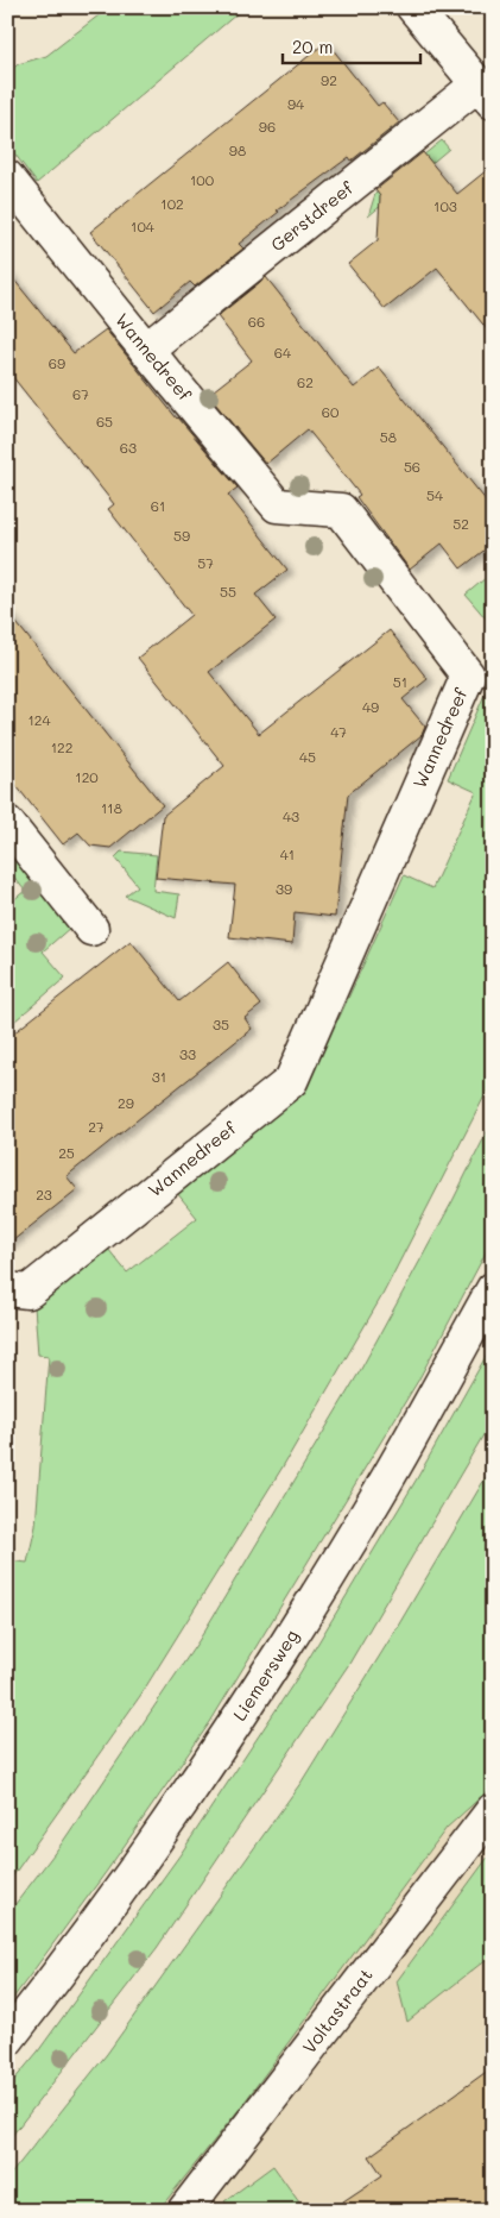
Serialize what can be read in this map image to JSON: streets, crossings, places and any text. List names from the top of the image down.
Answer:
{
  "streets": {
    "street": [
      "Gerstdreef",
      "Wannedreef",
      "Liemersweg",
      "Voltastraat"
    ]
  },
  "crossings": [
    ["Gerstdreef", "Wannedreef"]
  ],
  "house_numbers": [
    "92",
    "94",
    "96",
    "98",
    "100",
    "102",
    "103",
    "104",
    "66",
    "64",
    "69",
    "62",
    "67",
    "60",
    "65",
    "58",
    "63",
    "56",
    "54",
    "61",
    "52",
    "59",
    "57",
    "55",
    "51",
    "49",
    "124",
    "47",
    "122",
    "45",
    "120",
    "118",
    "43",
    "41",
    "39",
    "35",
    "33",
    "31",
    "29",
    "27",
    "25",
    "23"
  ],
  "scale_bar": "20 m"
}
